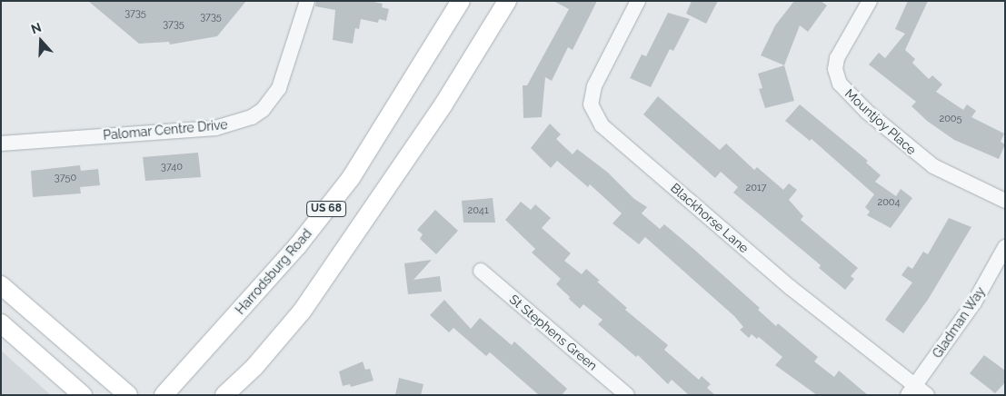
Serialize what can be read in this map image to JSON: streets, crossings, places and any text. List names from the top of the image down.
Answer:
{
  "streets": {
    "main road": ["US 68", "Harrodsburg Road"],
    "street": [
      "Mountjoy Place",
      "Palomar Centre Drive",
      "Blackhorse Lane",
      "Gladman Way",
      "St Stephens Green"
    ]
  },
  "crossings": [
    ["Blackhorse Lane", "Gladman Way"]
  ],
  "house_numbers": [
    "3735",
    "3735",
    "3735",
    "2005",
    "3740",
    "3750",
    "2017",
    "2004",
    "2041"
  ],
  "north": "top"
}
